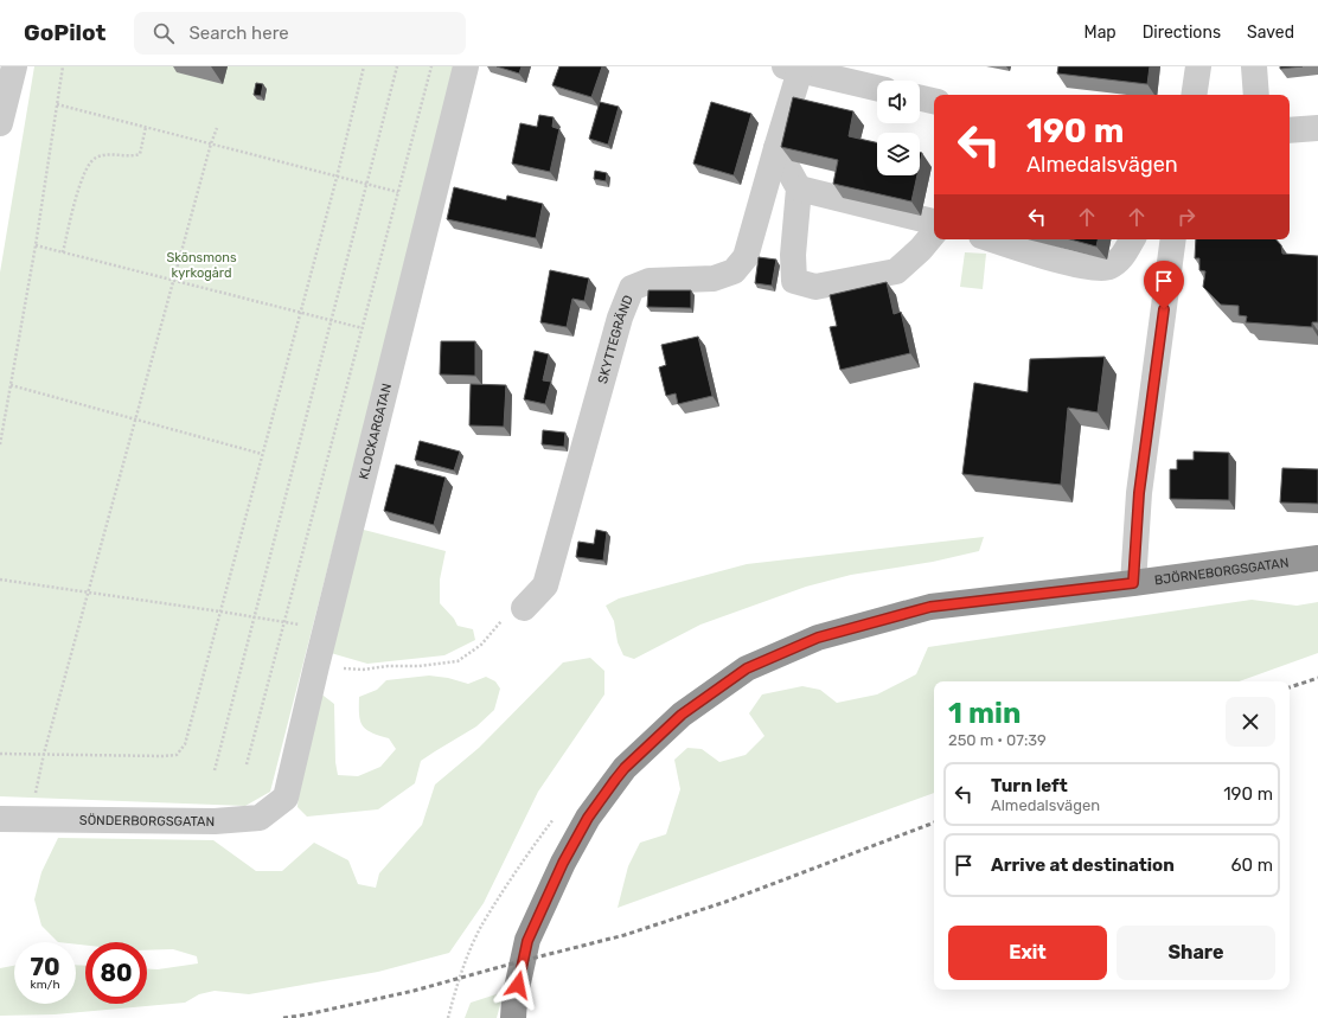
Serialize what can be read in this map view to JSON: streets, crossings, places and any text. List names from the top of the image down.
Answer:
{
  "streets": {
    "highway": ["BJÖRNEBORGSGATAN"],
    "street": ["SKYTTEGRÄND", "KLOCKARGATAN", "SÖNDERBORGSGATAN"]
  },
  "crossings": [
    ["KLOCKARGATAN", "SÖNDERBORGSGATAN"]
  ],
  "parks": ["Skönsmons kyrkogård"],
  "page": {
    "header": "GoPilot",
    "search": "Search here",
    "nav": ["Map", "Directions", "Saved"],
    "turn": ["190 m", "Almedalsvägen"],
    "heading": ["1 min", "250 m · 07:39"],
    "list": [
      {
        "name": "Turn left",
        "note": "Almedalsvägen",
        "value": "190 m"
      },
      {
        "name": "Arrive at destination",
        "value": "60 m"
      }
    ],
    "buttons": ["Exit", "Share"],
    "speed": "70 km/h",
    "limit": "80"
  }
}
